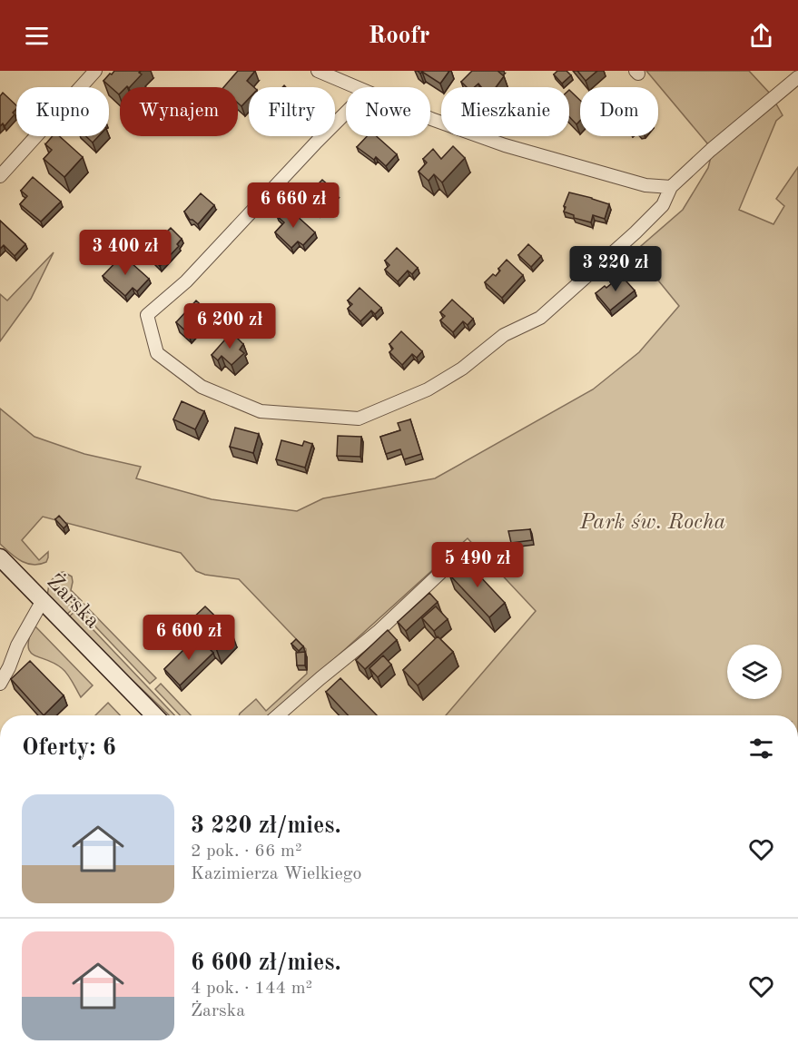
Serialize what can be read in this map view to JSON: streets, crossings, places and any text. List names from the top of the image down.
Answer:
{
  "streets": {
    "street": ["Żarska"]
  },
  "parks": ["Park św. Rocha"],
  "page": {
    "header": "Roofr",
    "chip": [
      "Kupno",
      "Wynajem",
      "Filtry",
      "Nowe",
      "Mieszkanie",
      "Dom"
    ],
    "price": [
      "6 660 zł",
      "3 400 zł",
      "3 220 zł",
      "6 200 zł",
      "5 490 zł",
      "6 600 zł"
    ],
    "heading": "Oferty: 6",
    "list": [
      {
        "name": "3 220 zł/mies.",
        "note": "2 pok. · 66 m² · Kazimierza Wielkiego"
      },
      {
        "name": "6 600 zł/mies.",
        "note": "4 pok. · 144 m² · Żarska"
      }
    ]
  }
}
